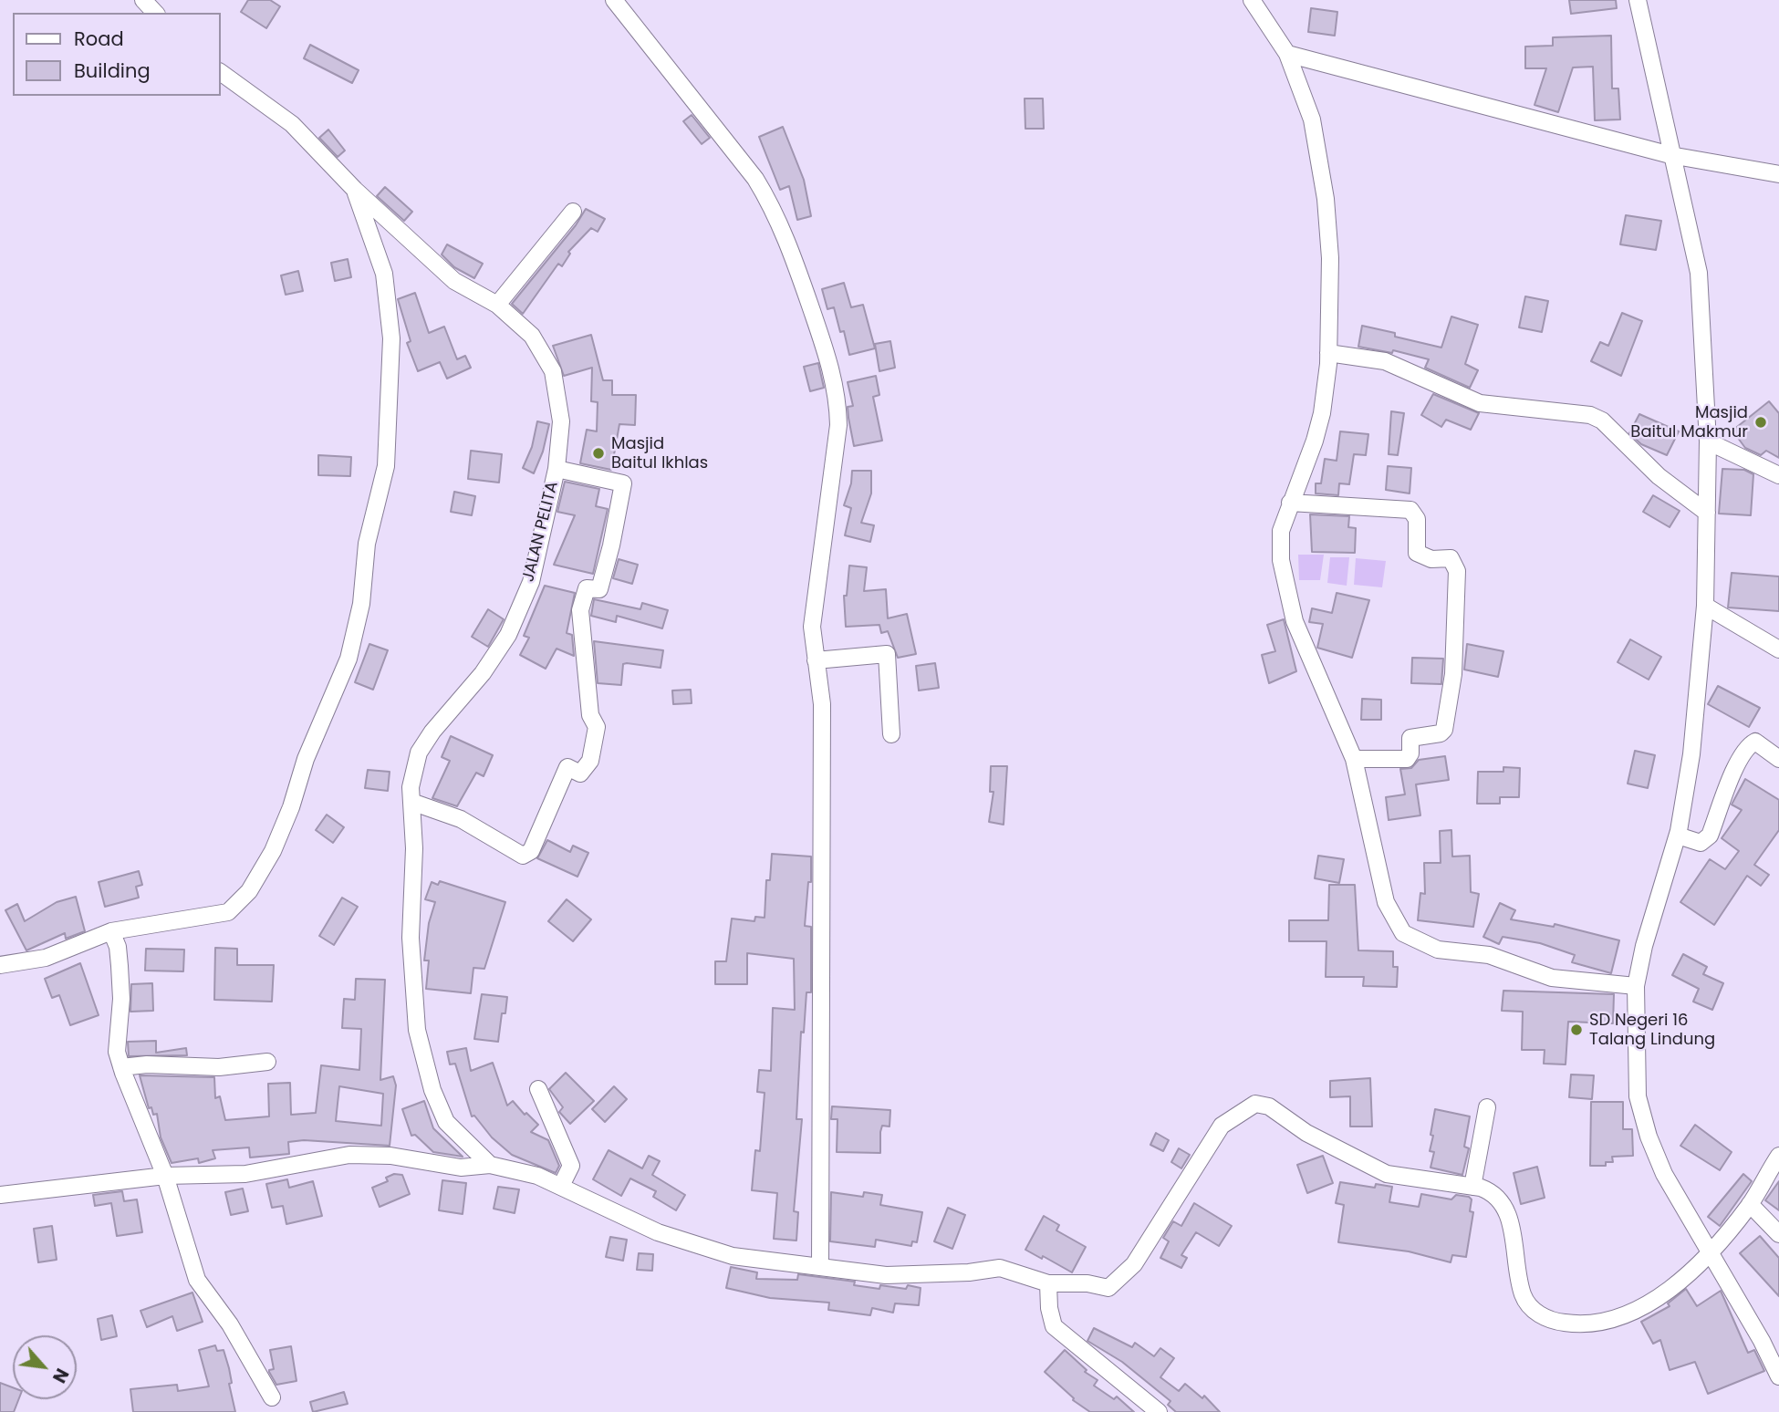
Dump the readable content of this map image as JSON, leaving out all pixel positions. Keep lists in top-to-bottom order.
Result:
{
  "streets": {
    "street": ["JALAN PELITA"]
  },
  "places": ["Masjid Baitul Makmur", "Masjid Baitul Ikhlas", "SD Negeri 16 Talang Lindung"],
  "legend": ["Road", "Building"],
  "north": "bottom right"
}
